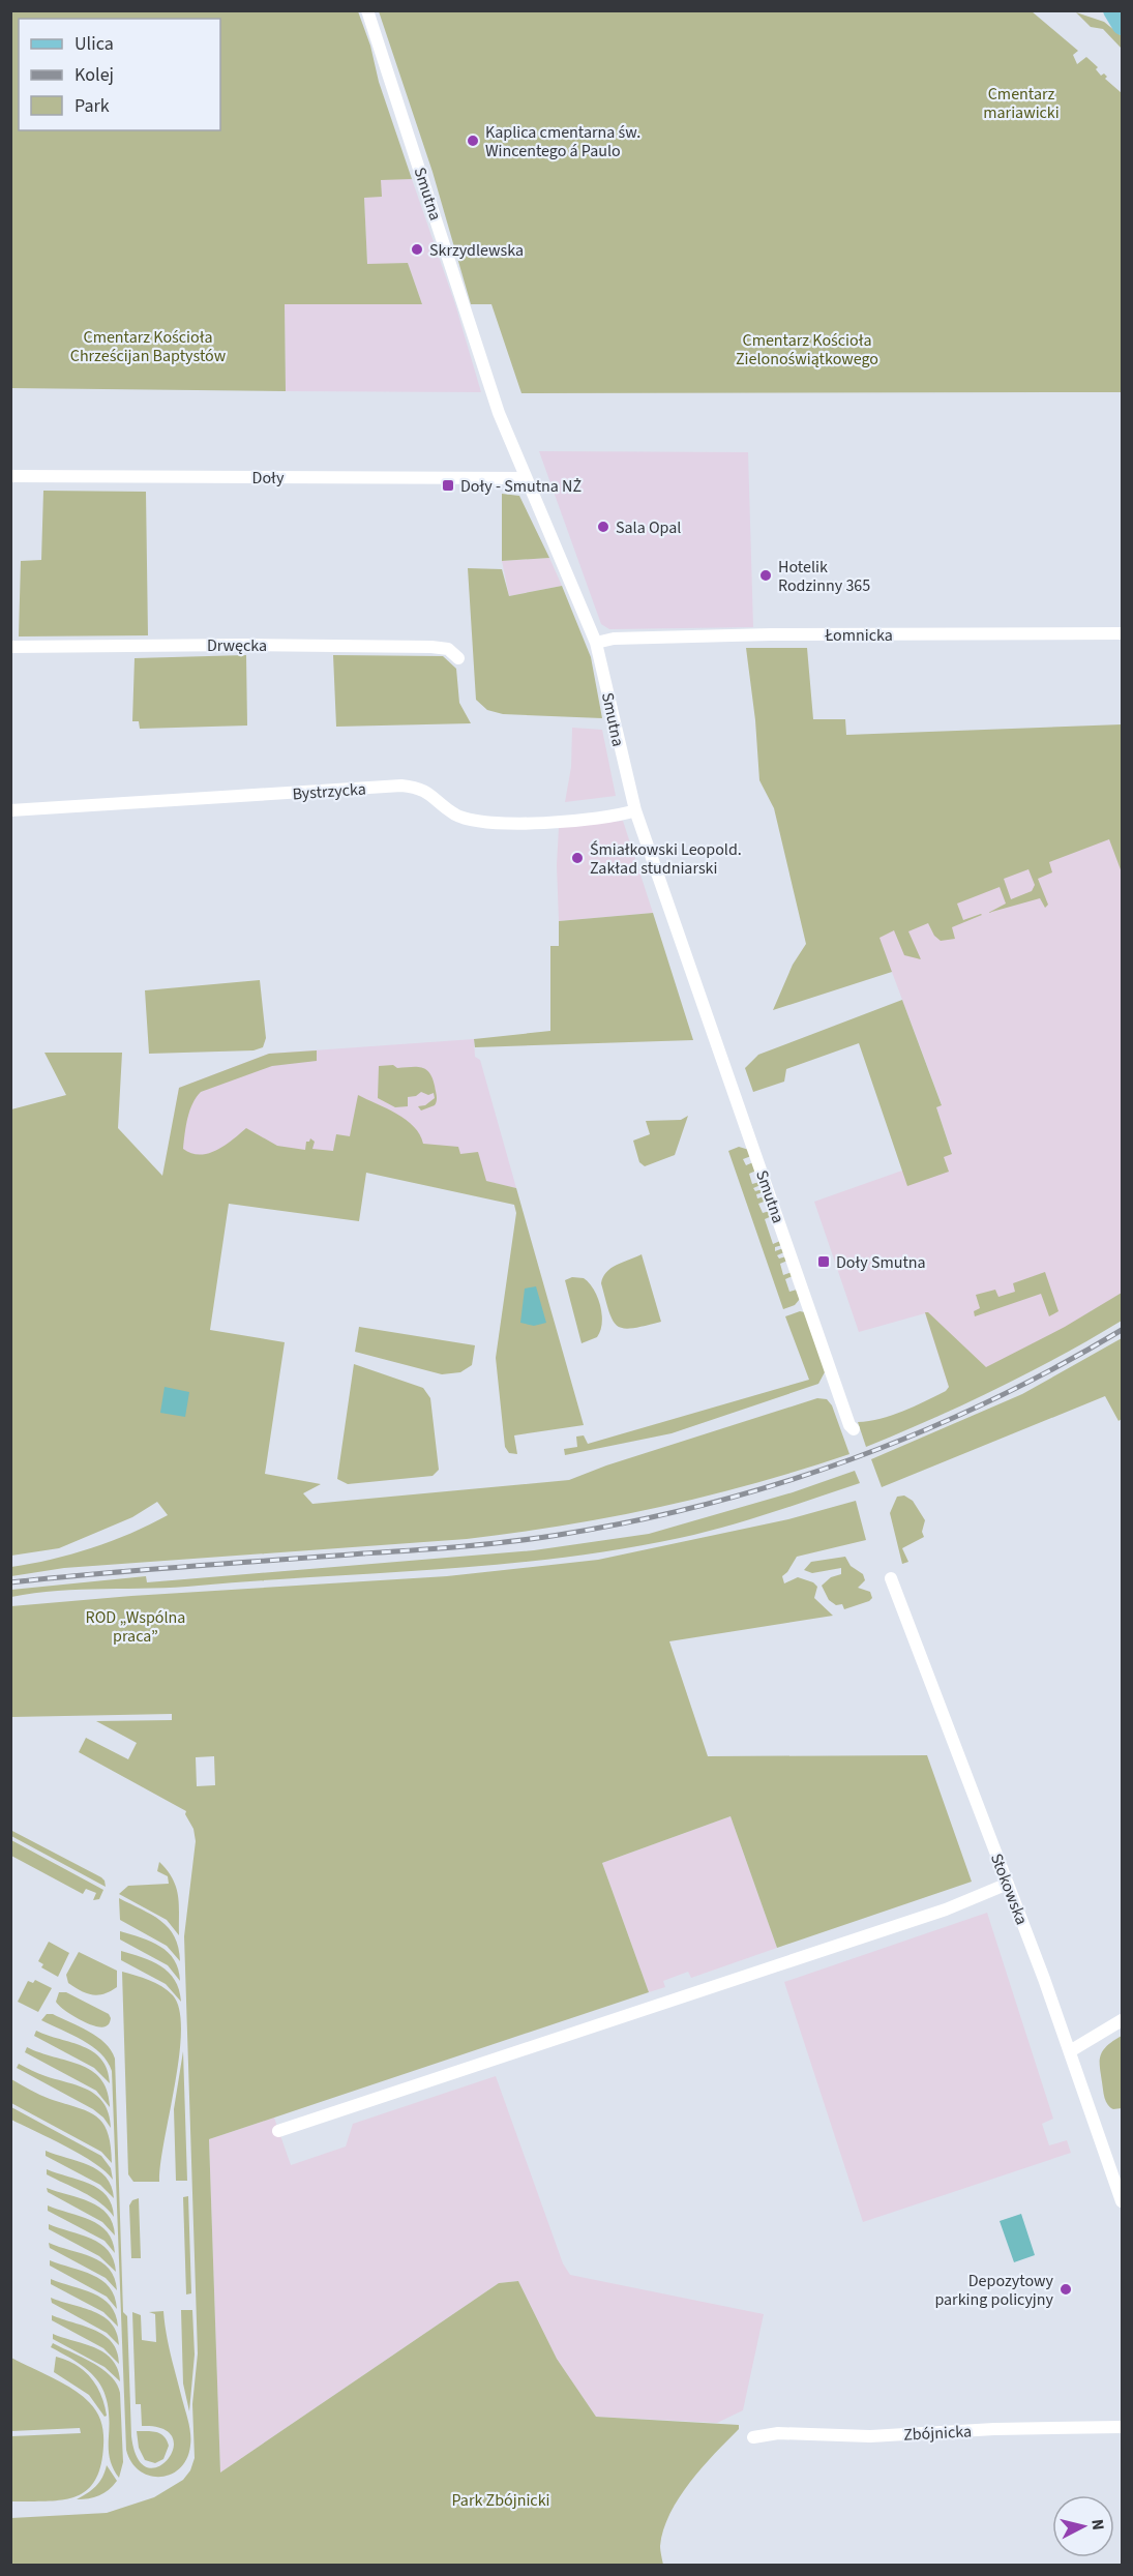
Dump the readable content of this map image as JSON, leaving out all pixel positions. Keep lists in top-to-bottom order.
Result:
{
  "streets": {
    "street": [
      "Smutna",
      "Doły",
      "Łomnicka",
      "Drwęcka",
      "Bystrzycka",
      "Stokowska",
      "Zbójnicka"
    ]
  },
  "crossings": [
    ["Smutna", "Doły"],
    ["Smutna", "Łomnicka"],
    ["Smutna", "Bystrzycka"]
  ],
  "parks": [
    "Cmentarz mariawicki",
    "Cmentarz Kościoła Chrześcijan Baptystów",
    "Cmentarz Kościoła Zielonoświątkowego",
    "ROD „Wspólna praca”",
    "Park Zbójnicki"
  ],
  "places": {
    "other": [
      "Kaplica cmentarna św. Wincentego á Paulo",
      "Skrzydlewska",
      "Sala Opal",
      "Hotelik Rodzinny 365",
      "Śmiałkowski Leopold. Zakład studniarski",
      "Depozytowy parking policyjny"
    ],
    "transit": ["Doły - Smutna NŻ", "Doły Smutna"]
  },
  "legend": ["Ulica", "Kolej", "Park"],
  "north": "right"
}
